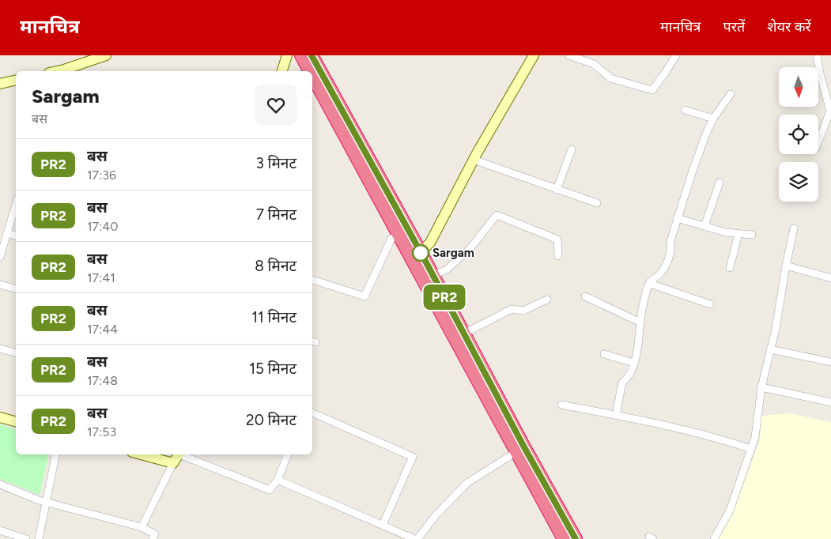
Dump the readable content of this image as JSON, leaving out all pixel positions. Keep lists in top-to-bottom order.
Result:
{
  "places": ["Sargam"],
  "lines": ["bus line PR2"],
  "north": "bottom",
  "page": {
    "header": "मानचित्र",
    "nav": ["मानचित्र", "परतें", "शेयर करें"],
    "on_map": "PR2",
    "heading": ["Sargam", "बस"],
    "list": [
      {
        "mark": "PR2",
        "name": "बस",
        "note": "17:36",
        "value": "3 मिनट"
      },
      {
        "mark": "PR2",
        "name": "बस",
        "note": "17:40",
        "value": "7 मिनट"
      },
      {
        "mark": "PR2",
        "name": "बस",
        "note": "17:41",
        "value": "8 मिनट"
      },
      {
        "mark": "PR2",
        "name": "बस",
        "note": "17:44",
        "value": "11 मिनट"
      },
      {
        "mark": "PR2",
        "name": "बस",
        "note": "17:48",
        "value": "15 मिनट"
      },
      {
        "mark": "PR2",
        "name": "बस",
        "note": "17:53",
        "value": "20 मिनट"
      }
    ]
  }
}
